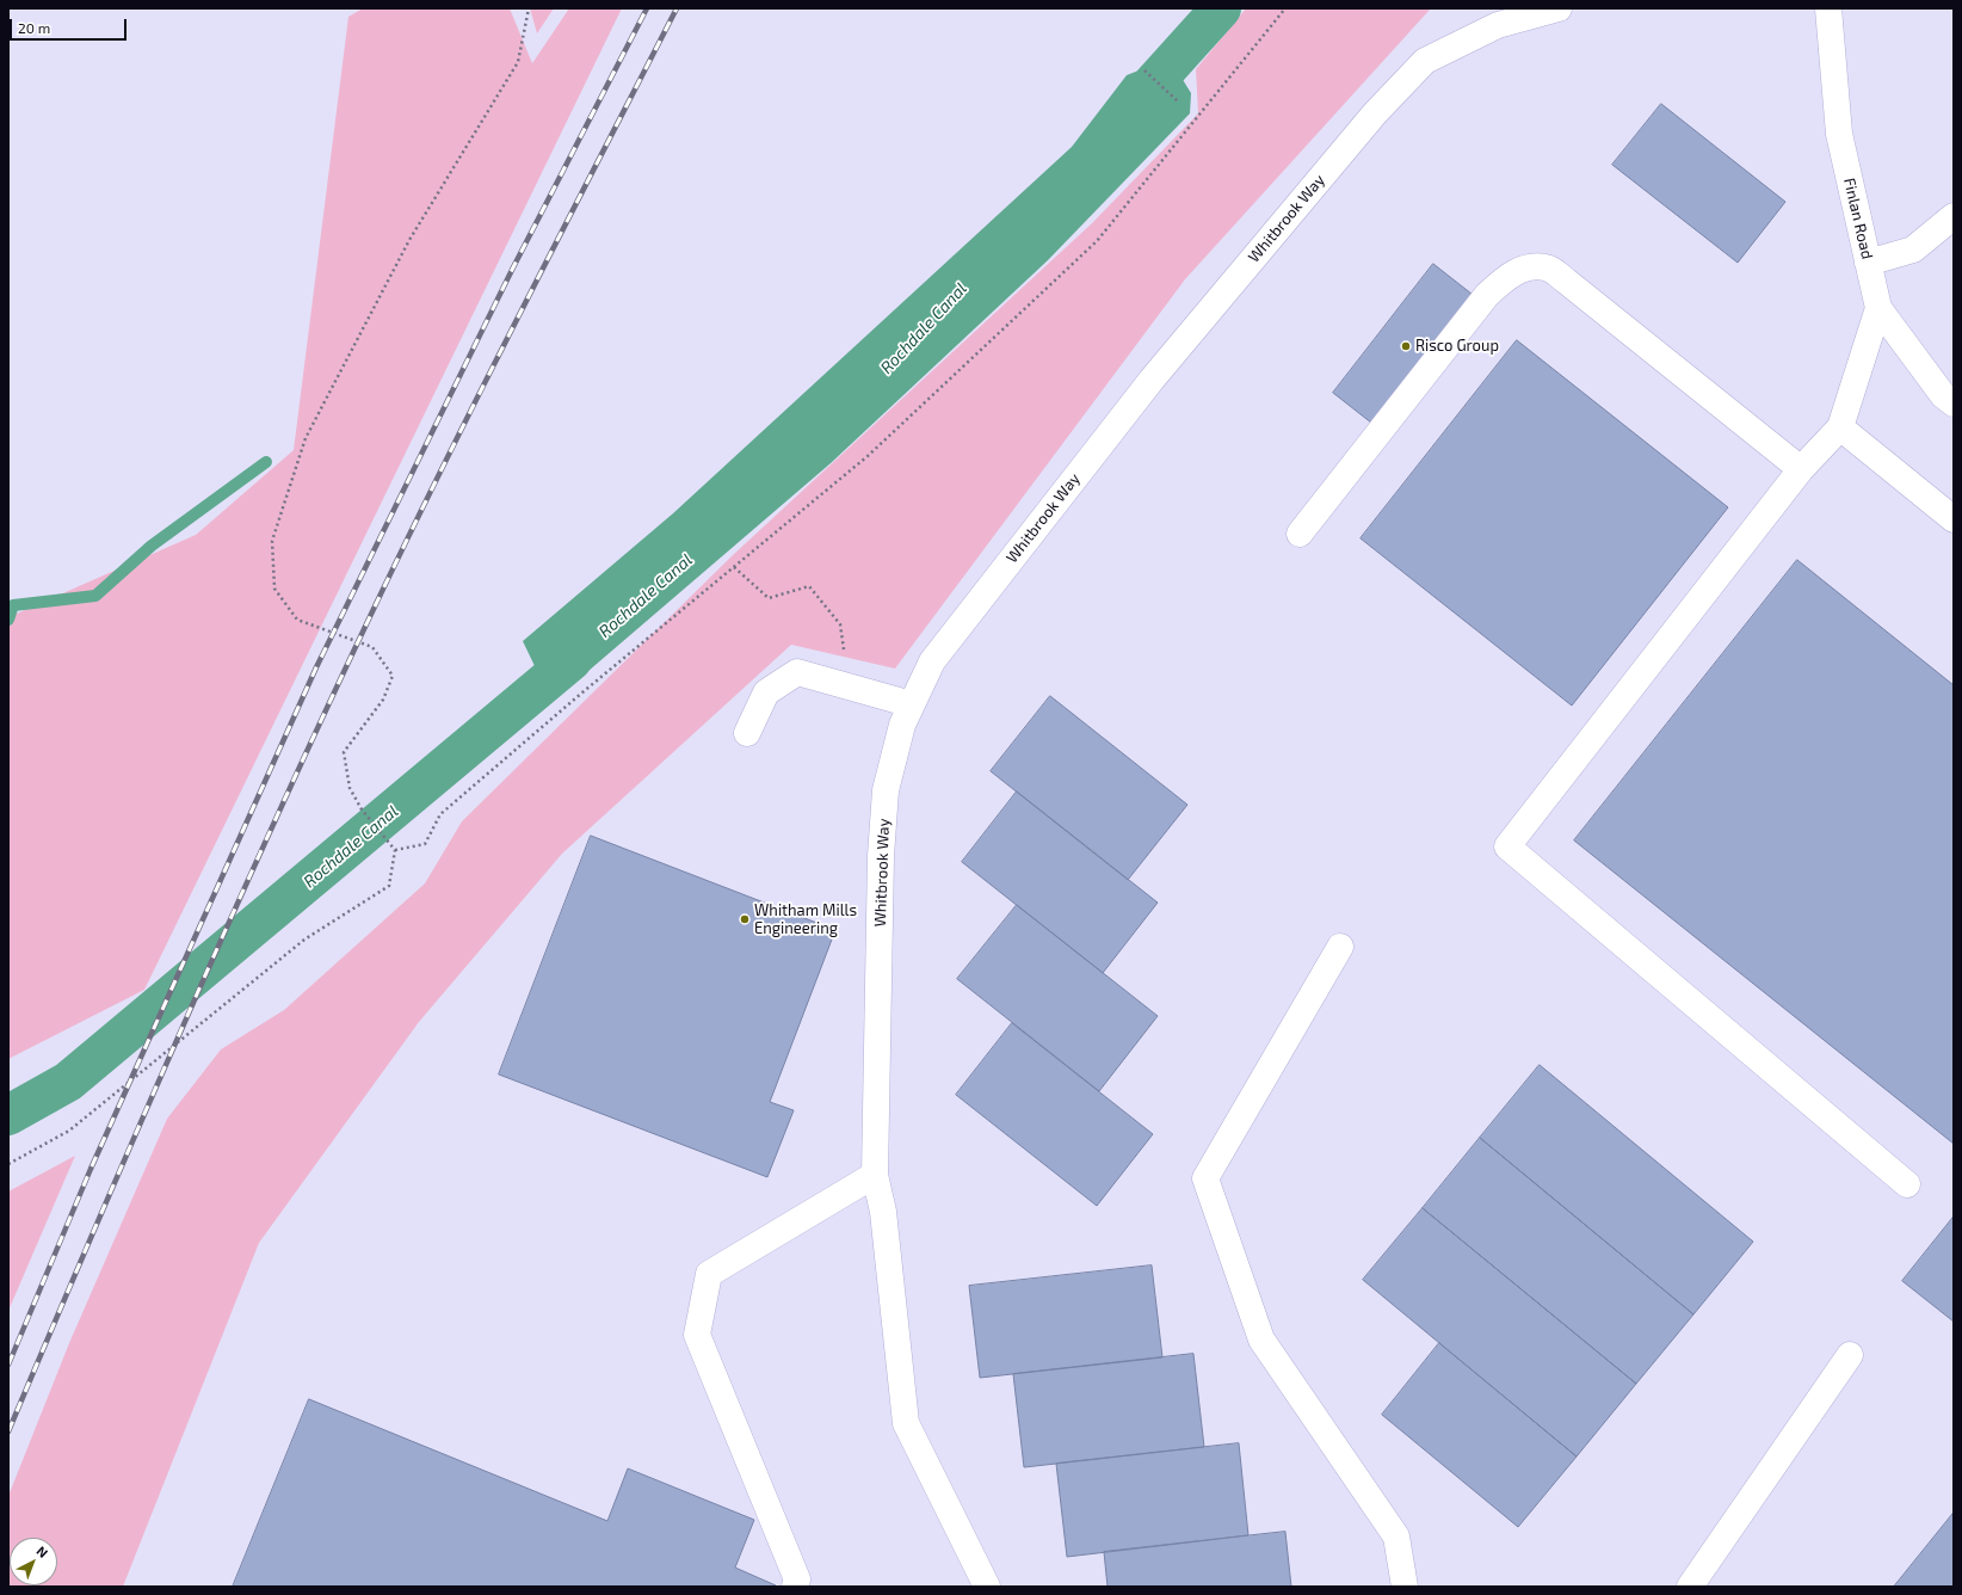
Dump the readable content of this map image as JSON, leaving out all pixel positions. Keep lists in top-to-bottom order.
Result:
{
  "streets": {
    "street": ["Whitbrook Way", "Finlan Road"]
  },
  "water": ["Rochdale Canal"],
  "places": ["Risco Group", "Whitham Mills Engineering"],
  "scale_bar": "20 m",
  "north": "top right"
}
